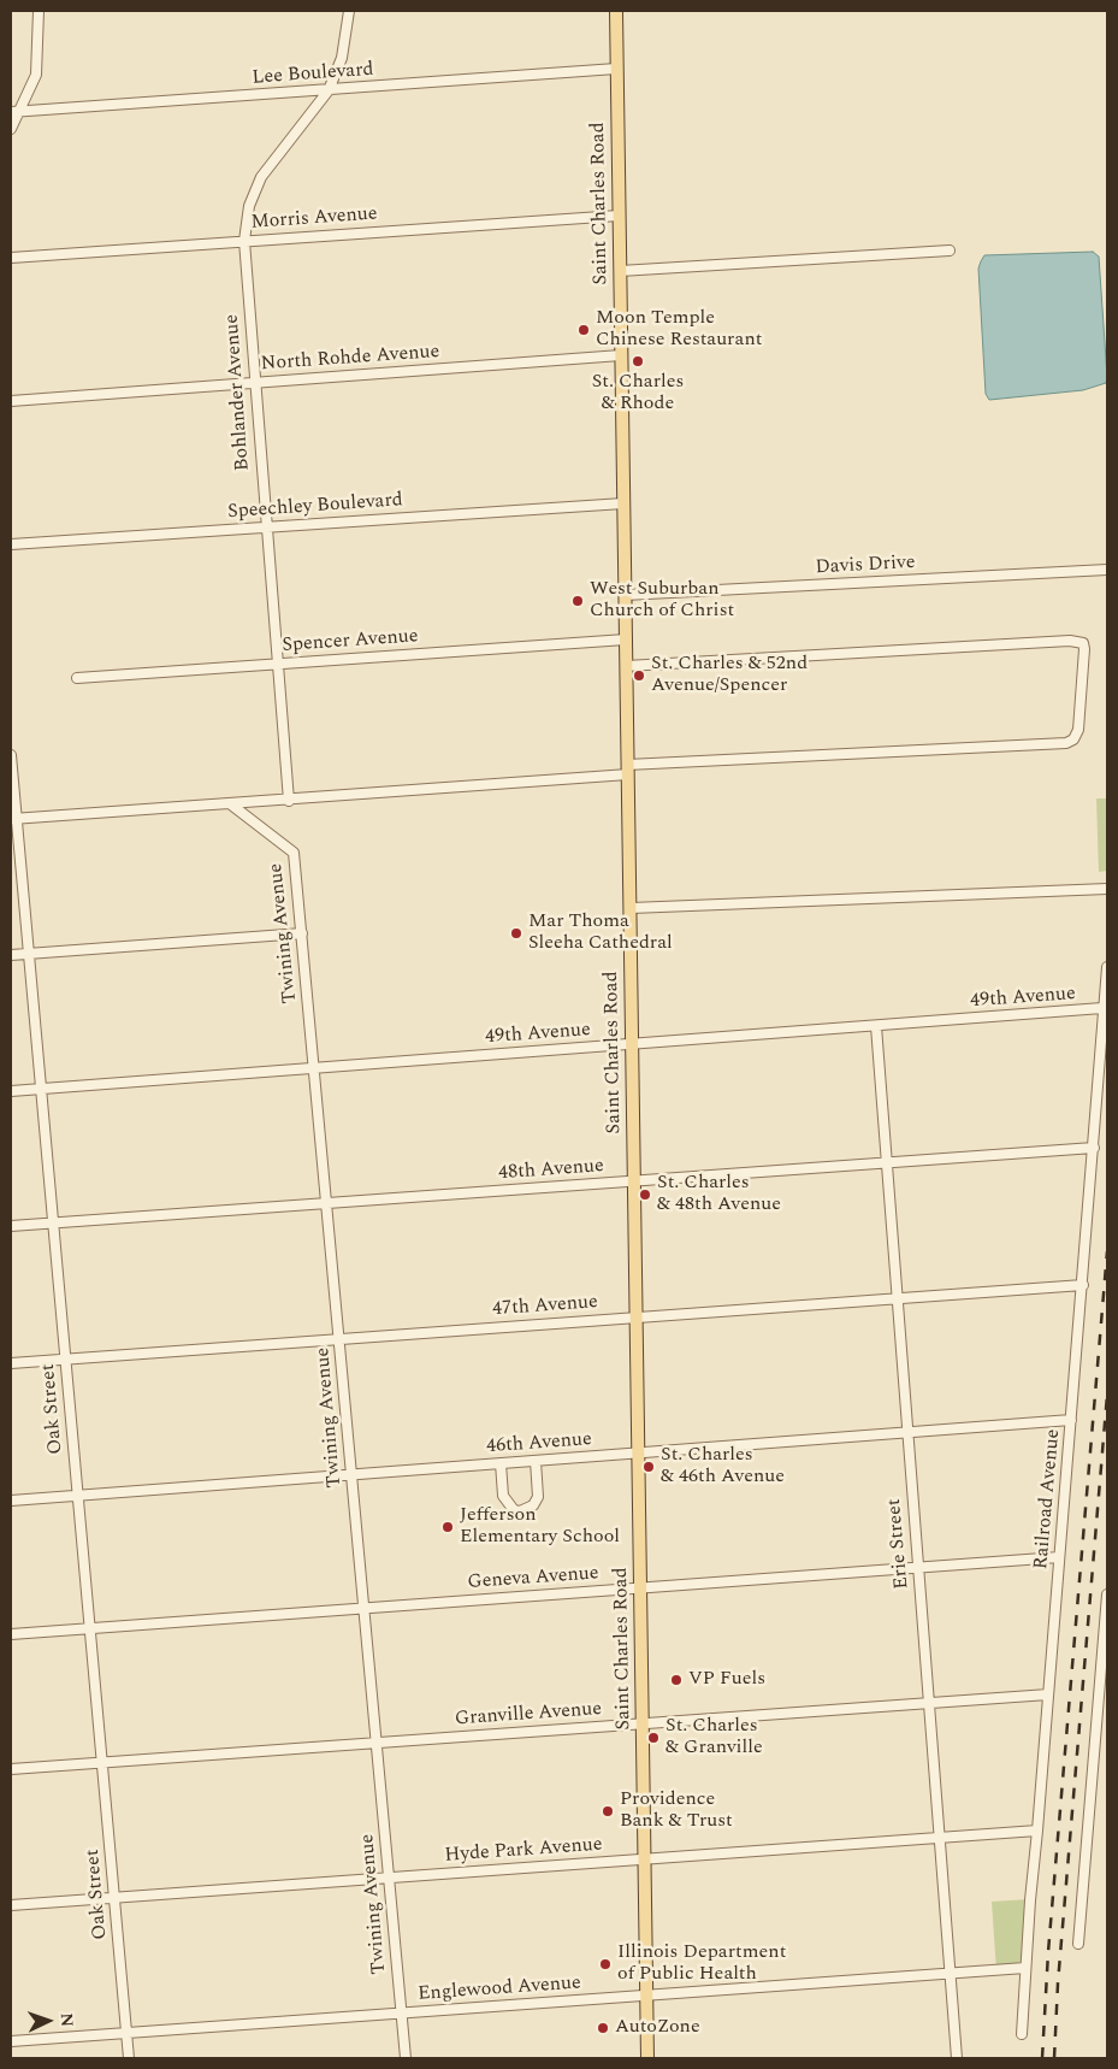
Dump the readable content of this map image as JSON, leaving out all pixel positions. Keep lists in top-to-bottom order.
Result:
{
  "streets": {
    "main road": ["Saint Charles Road"],
    "street": [
      "Lee Boulevard",
      "Morris Avenue",
      "North Rohde Avenue",
      "Bohlander Avenue",
      "Speechley Boulevard",
      "Davis Drive",
      "Spencer Avenue",
      "Twining Avenue",
      "49th Avenue",
      "48th Avenue",
      "47th Avenue",
      "Oak Street",
      "46th Avenue",
      "Railroad Avenue",
      "Erie Street",
      "Geneva Avenue",
      "Granville Avenue",
      "Hyde Park Avenue",
      "Englewood Avenue"
    ]
  },
  "crossings": [
    ["Lee Boulevard", "Saint Charles Road"],
    ["Lee Boulevard", "Bohlander Avenue"],
    ["Saint Charles Road", "Morris Avenue"],
    ["Saint Charles Road", "North Rohde Avenue"],
    ["Saint Charles Road", "Speechley Boulevard"],
    ["Saint Charles Road", "Davis Drive"],
    ["Saint Charles Road", "Spencer Avenue"],
    ["Saint Charles Road", "49th Avenue"],
    ["Saint Charles Road", "48th Avenue"],
    ["Saint Charles Road", "47th Avenue"],
    ["Saint Charles Road", "46th Avenue"],
    ["Saint Charles Road", "Geneva Avenue"],
    ["Saint Charles Road", "Granville Avenue"],
    ["Saint Charles Road", "Hyde Park Avenue"],
    ["Saint Charles Road", "Englewood Avenue"],
    ["Morris Avenue", "Bohlander Avenue"],
    ["North Rohde Avenue", "Bohlander Avenue"],
    ["Bohlander Avenue", "Speechley Boulevard"],
    ["Bohlander Avenue", "Spencer Avenue"],
    ["Twining Avenue", "49th Avenue"],
    ["Twining Avenue", "48th Avenue"],
    ["Twining Avenue", "47th Avenue"],
    ["Twining Avenue", "46th Avenue"],
    ["Twining Avenue", "Geneva Avenue"],
    ["Twining Avenue", "Granville Avenue"],
    ["Twining Avenue", "Hyde Park Avenue"],
    ["Twining Avenue", "Englewood Avenue"],
    ["49th Avenue", "Oak Street"],
    ["49th Avenue", "Railroad Avenue"],
    ["49th Avenue", "Erie Street"],
    ["48th Avenue", "Oak Street"],
    ["48th Avenue", "Railroad Avenue"],
    ["48th Avenue", "Erie Street"],
    ["47th Avenue", "Oak Street"],
    ["47th Avenue", "Railroad Avenue"],
    ["47th Avenue", "Erie Street"],
    ["Oak Street", "46th Avenue"],
    ["Oak Street", "Geneva Avenue"],
    ["Oak Street", "Granville Avenue"],
    ["Oak Street", "Hyde Park Avenue"],
    ["Oak Street", "Englewood Avenue"],
    ["46th Avenue", "Railroad Avenue"],
    ["46th Avenue", "Erie Street"],
    ["Railroad Avenue", "Geneva Avenue"],
    ["Railroad Avenue", "Granville Avenue"],
    ["Railroad Avenue", "Hyde Park Avenue"],
    ["Railroad Avenue", "Englewood Avenue"],
    ["Erie Street", "Geneva Avenue"],
    ["Erie Street", "Granville Avenue"],
    ["Erie Street", "Hyde Park Avenue"],
    ["Erie Street", "Englewood Avenue"]
  ],
  "places": [
    "Moon Temple Chinese Restaurant",
    "St. Charles & Rhode",
    "West Suburban Church of Christ",
    "St. Charles & 52nd Avenue/Spencer",
    "Mar Thoma Sleeha Cathedral",
    "St. Charles & 48th Avenue",
    "St. Charles & 46th Avenue",
    "Jefferson Elementary School",
    "VP Fuels",
    "St. Charles & Granville",
    "Providence Bank & Trust",
    "Illinois Department of Public Health",
    "AutoZone"
  ],
  "north": "right"
}
